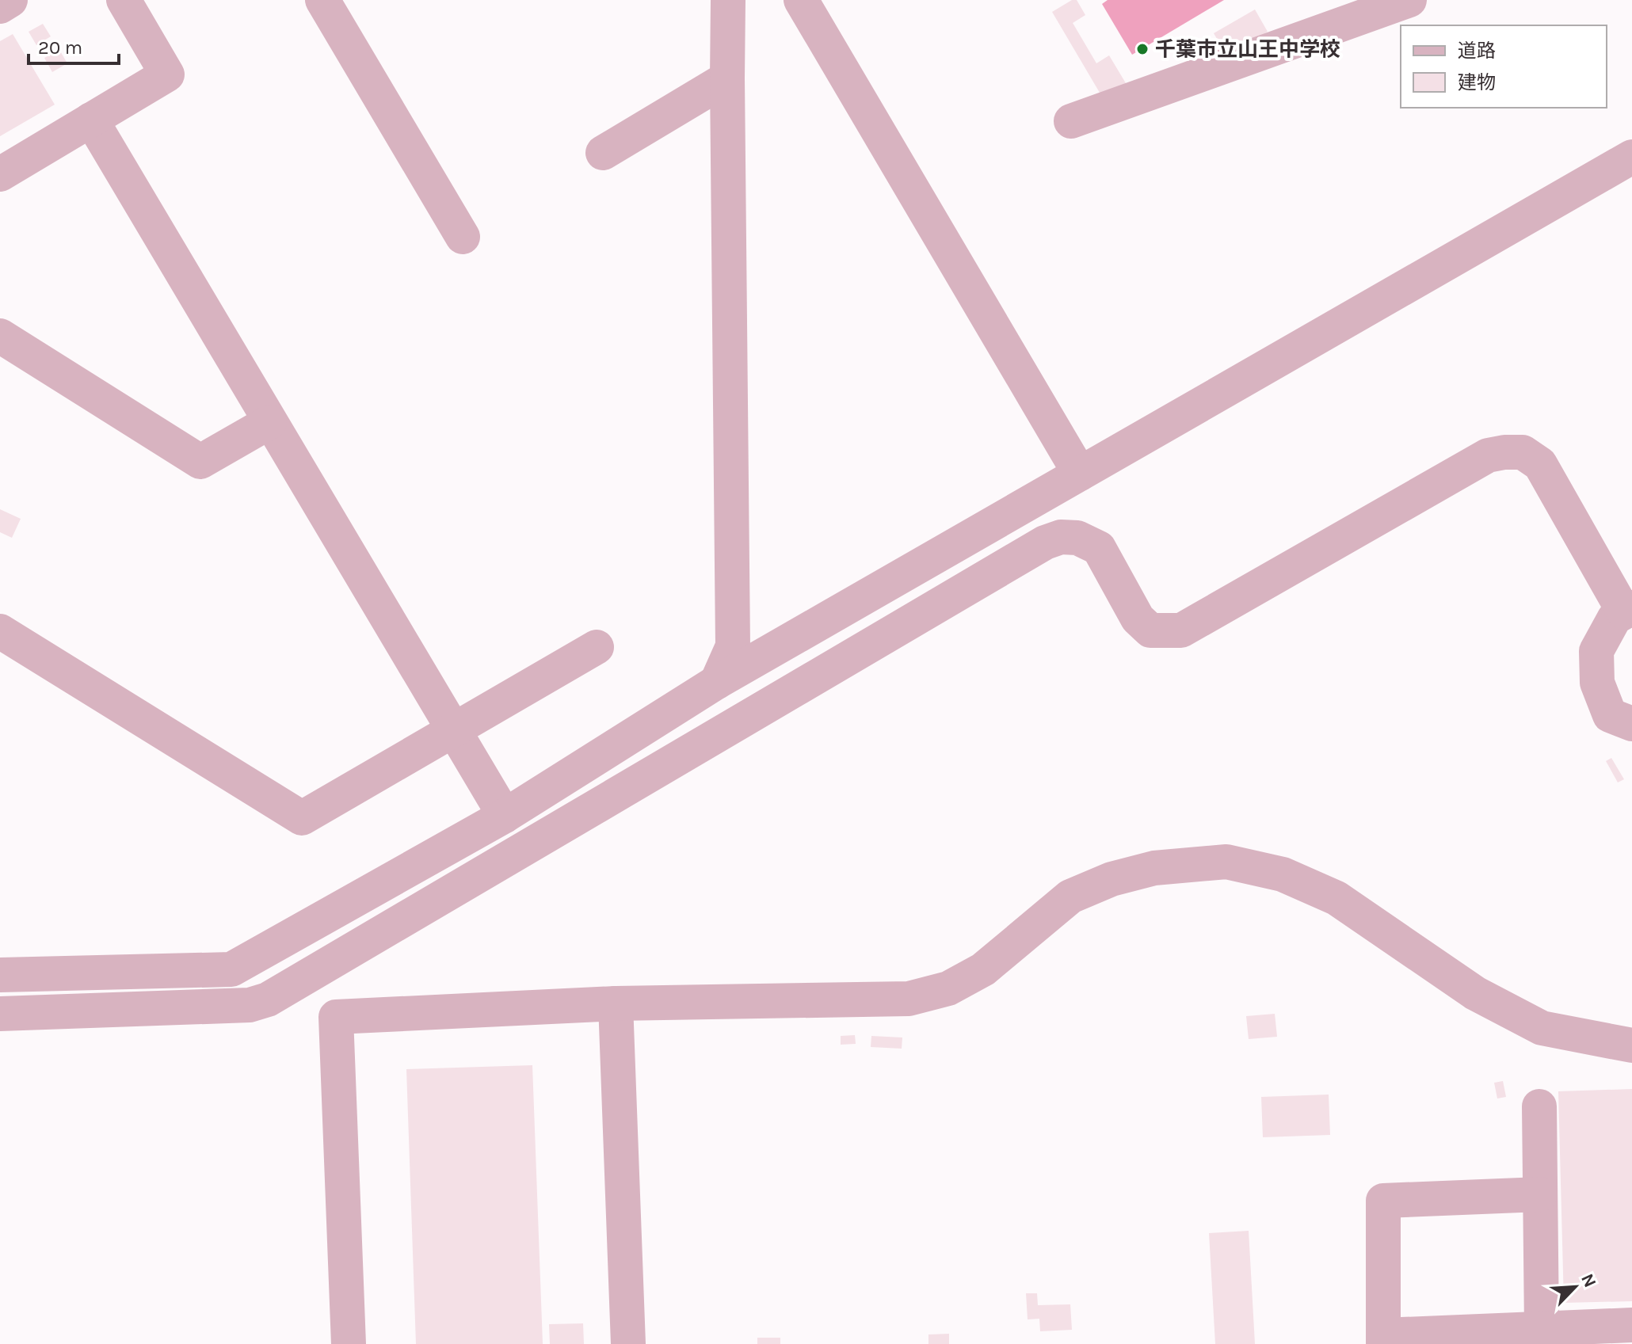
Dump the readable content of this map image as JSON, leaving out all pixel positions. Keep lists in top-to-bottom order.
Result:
{
  "places": ["千葉市立山王中学校"],
  "legend": ["道路", "建物"],
  "scale_bar": "20 m",
  "north": "top right"
}
